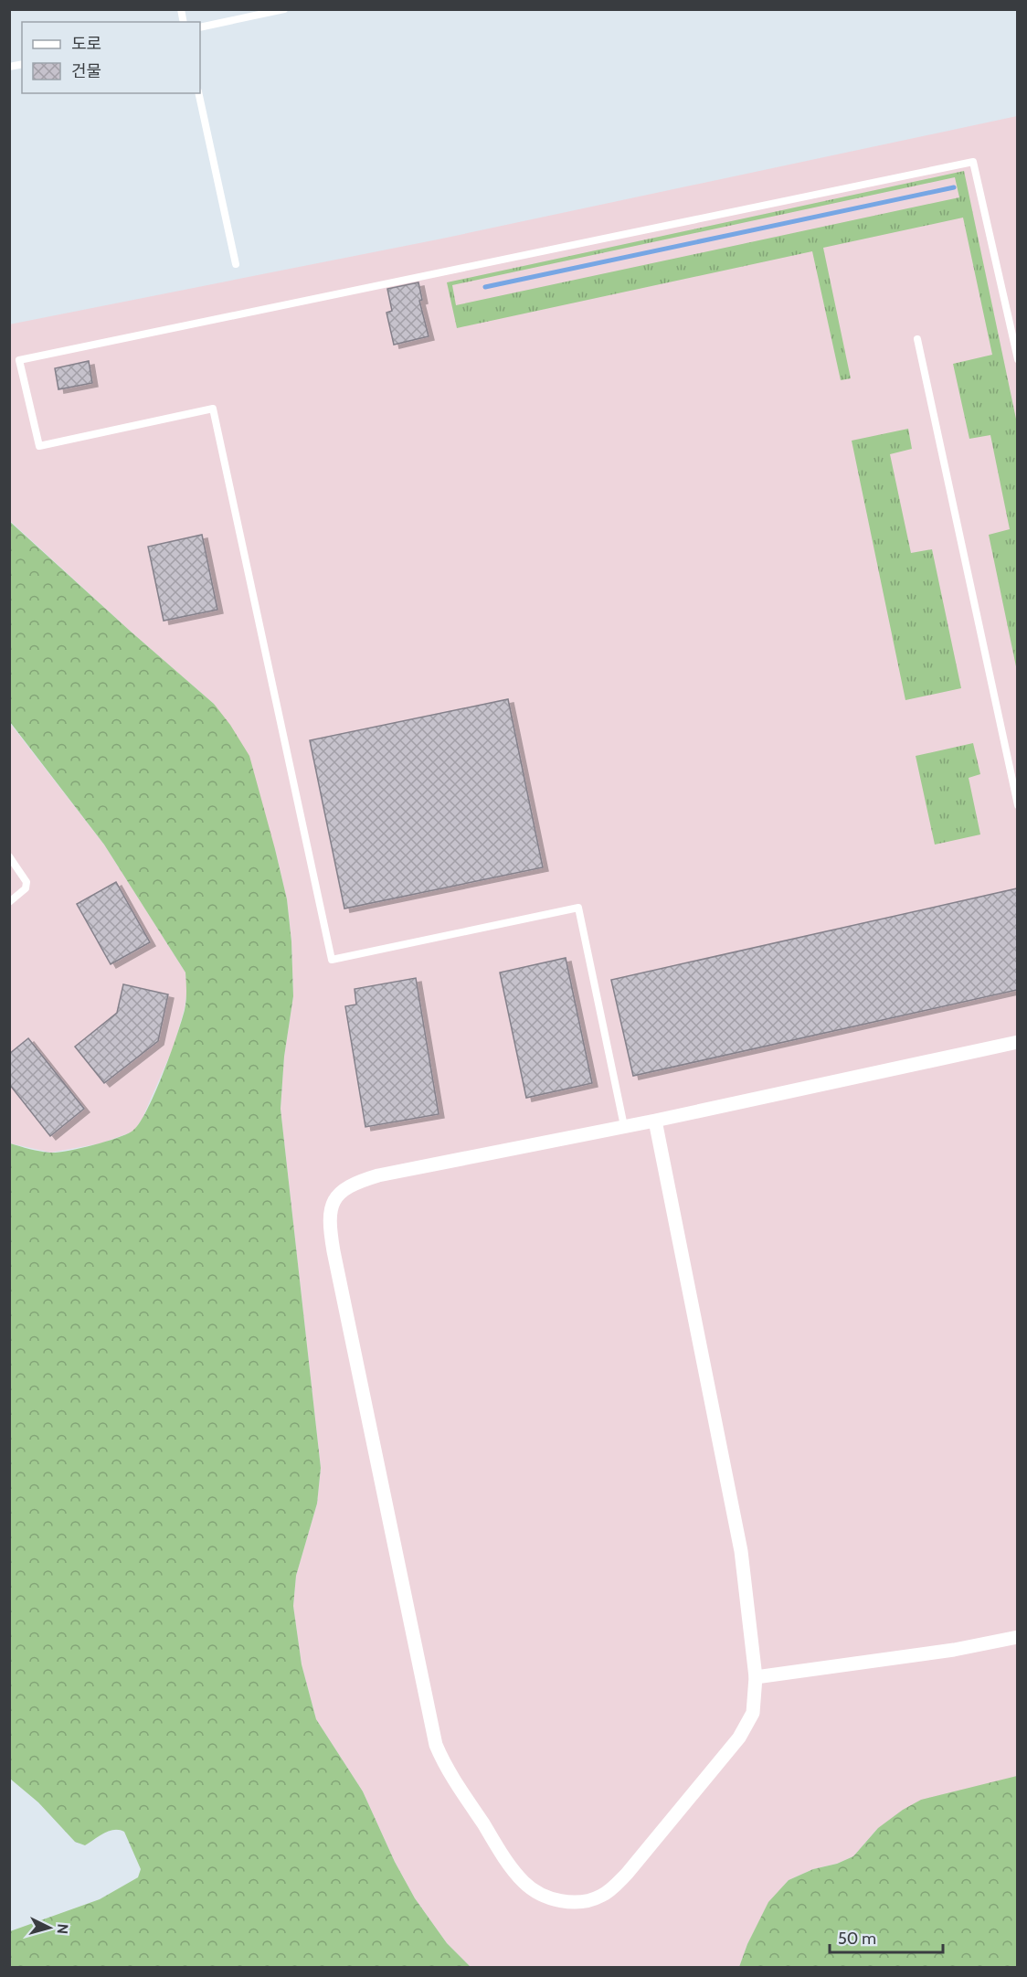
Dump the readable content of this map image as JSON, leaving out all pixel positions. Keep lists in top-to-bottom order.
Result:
{
  "legend": ["도로", "건물"],
  "scale_bar": "50 m",
  "north": "right"
}
